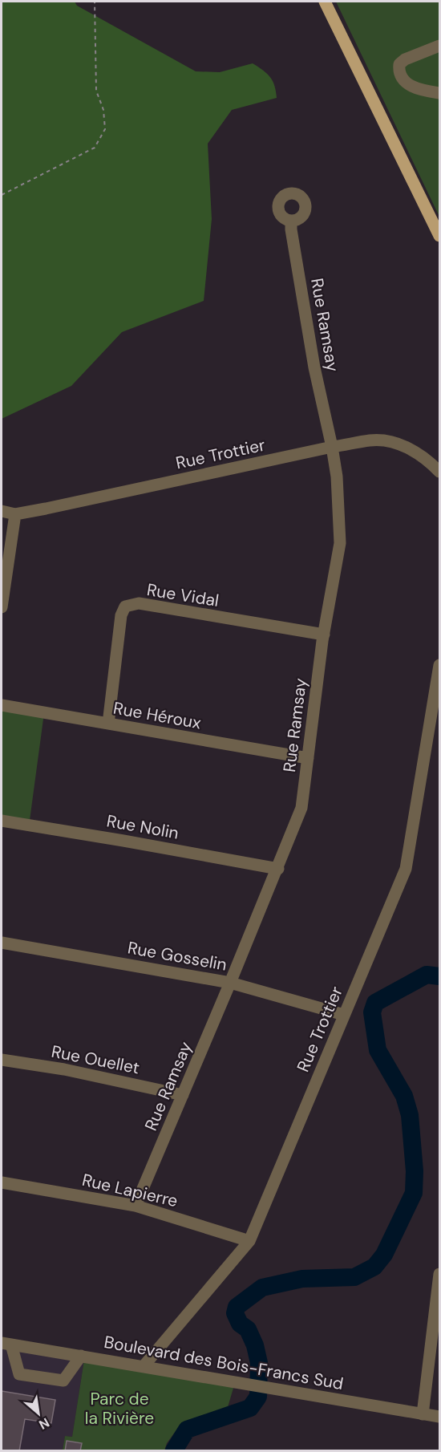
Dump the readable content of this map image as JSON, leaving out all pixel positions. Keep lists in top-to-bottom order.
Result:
{
  "streets": {
    "street": [
      "Rue Ramsay",
      "Rue Trottier",
      "Rue Vidal",
      "Rue Héroux",
      "Rue Nolin",
      "Rue Gosselin",
      "Rue Ouellet",
      "Rue Lapierre",
      "Boulevard des Bois-Francs Sud"
    ]
  },
  "crossings": [
    ["Rue Ramsay", "Rue Trottier"],
    ["Rue Ramsay", "Rue Vidal"],
    ["Rue Ramsay", "Rue Héroux"],
    ["Rue Ramsay", "Rue Nolin"],
    ["Rue Ramsay", "Rue Gosselin"],
    ["Rue Ramsay", "Rue Ouellet"],
    ["Rue Ramsay", "Rue Lapierre"],
    ["Rue Trottier", "Rue Gosselin"],
    ["Rue Trottier", "Rue Lapierre"],
    ["Rue Trottier", "Boulevard des Bois-Francs Sud"],
    ["Rue Vidal", "Rue Héroux"]
  ],
  "parks": ["Parc de la Rivière"],
  "north": "bottom right"
}
